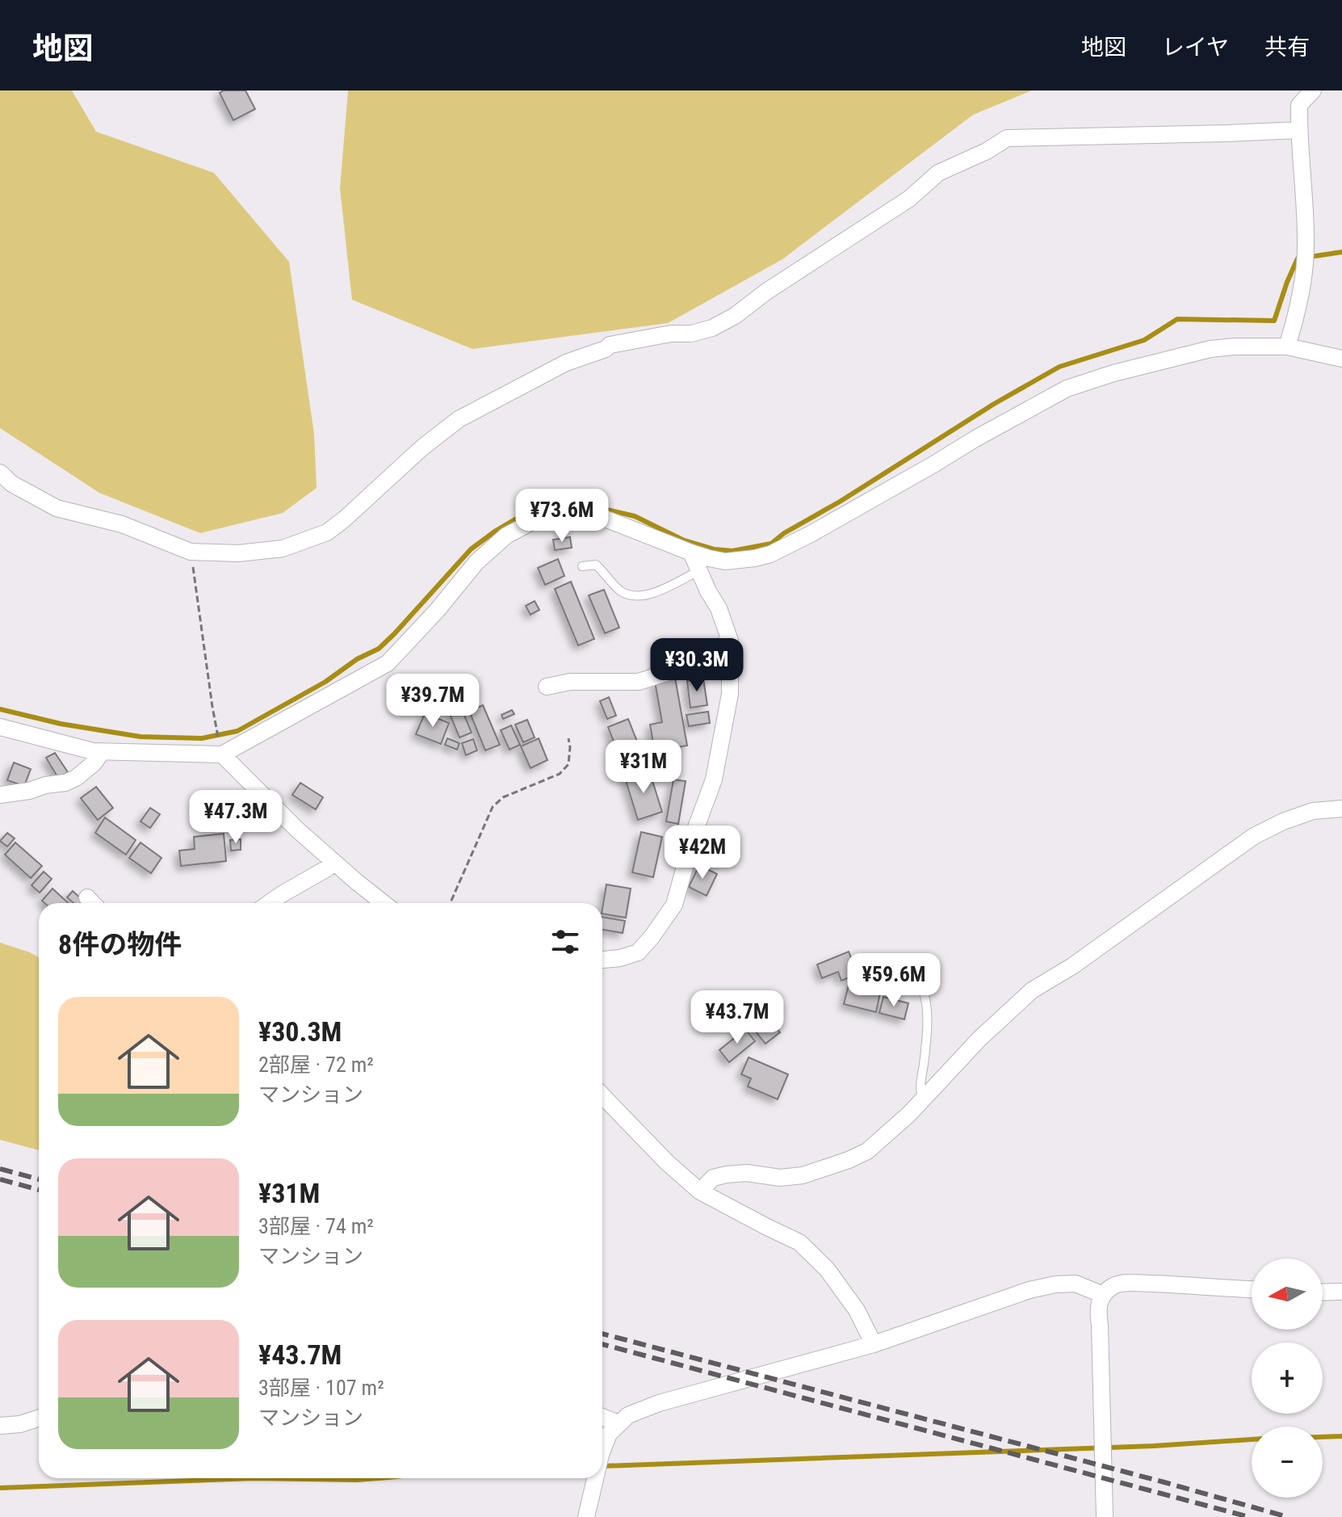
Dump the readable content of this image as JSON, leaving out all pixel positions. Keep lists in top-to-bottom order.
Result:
{
  "north": "left",
  "page": {
    "header": "地図",
    "nav": ["地図", "レイヤ", "共有"],
    "price": [
      "¥73.6M",
      "¥30.3M",
      "¥39.7M",
      "¥31M",
      "¥47.3M",
      "¥42M",
      "¥59.6M",
      "¥43.7M"
    ],
    "heading": "8件の物件",
    "list": [
      {
        "name": "¥30.3M",
        "note": "2部屋 · 72 m² · マンション"
      },
      {
        "name": "¥31M",
        "note": "3部屋 · 74 m² · マンション"
      },
      {
        "name": "¥43.7M",
        "note": "3部屋 · 107 m² · マンション"
      }
    ],
    "map_buttons": ["+", "−"]
  }
}
